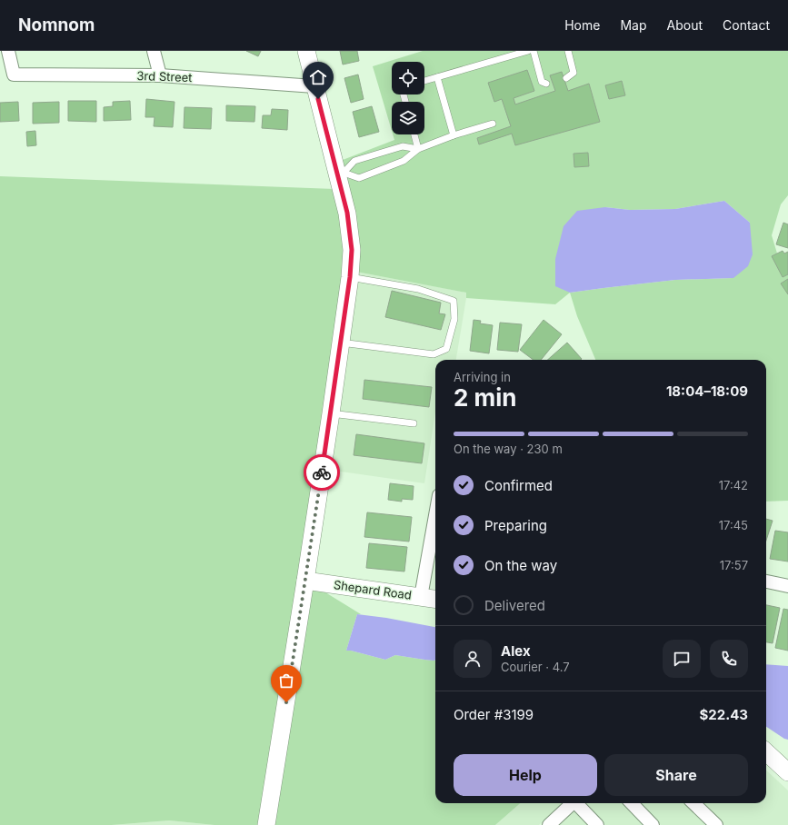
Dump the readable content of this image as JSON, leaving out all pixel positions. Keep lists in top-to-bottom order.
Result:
{
  "streets": {
    "street": ["3rd Street", "Shepard Road"]
  },
  "page": {
    "header": "Nomnom",
    "nav": [
      "Home",
      "Map",
      "About",
      "Contact"
    ],
    "heading": ["2 min", "Arriving in", "18:04–18:09"],
    "panel": [
      "Alex",
      "Courier · 4.7",
      "Order #3199",
      "$22.43"
    ],
    "bar": "On the way · 230 m",
    "list": [
      ["Confirmed", "17:42"],
      ["Preparing", "17:45"],
      ["On the way", "17:57"],
      "Delivered"
    ],
    "buttons": ["Help", "Share"]
  }
}
